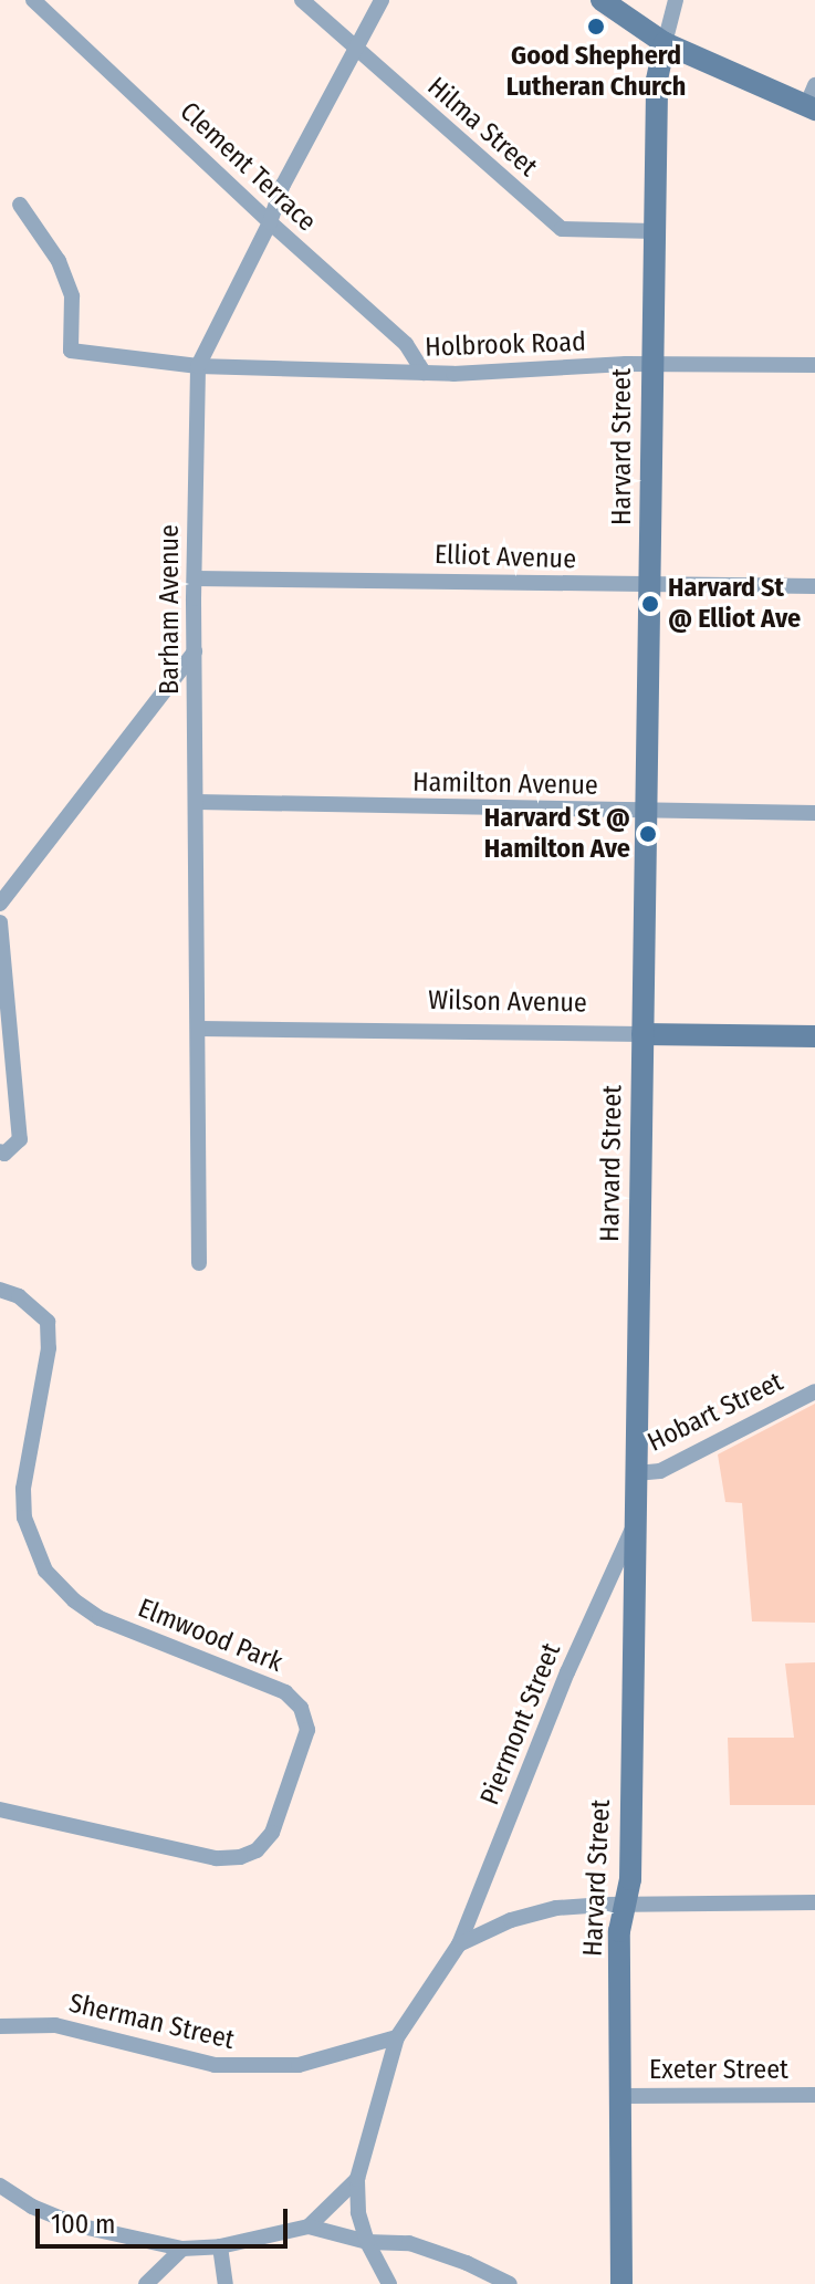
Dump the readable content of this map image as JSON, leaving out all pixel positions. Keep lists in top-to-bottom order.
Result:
{
  "streets": {
    "street": [
      "Hilma Street",
      "Clement Terrace",
      "Holbrook Road",
      "Harvard Street",
      "Elliot Avenue",
      "Barham Avenue",
      "Hamilton Avenue",
      "Wilson Avenue",
      "Hobart Street",
      "Elmwood Park",
      "Piermont Street",
      "Sherman Street",
      "Exeter Street"
    ]
  },
  "crossings": [
    ["Hilma Street", "Harvard Street"],
    ["Hilma Street", "Barham Avenue"],
    ["Clement Terrace", "Holbrook Road"],
    ["Clement Terrace", "Barham Avenue"],
    ["Holbrook Road", "Harvard Street"],
    ["Holbrook Road", "Barham Avenue"],
    ["Harvard Street", "Elliot Avenue"],
    ["Harvard Street", "Hamilton Avenue"],
    ["Harvard Street", "Wilson Avenue"],
    ["Harvard Street", "Hobart Street"],
    ["Harvard Street", "Piermont Street"],
    ["Harvard Street", "Exeter Street"],
    ["Elliot Avenue", "Barham Avenue"],
    ["Barham Avenue", "Hamilton Avenue"],
    ["Barham Avenue", "Wilson Avenue"]
  ],
  "places": ["Good Shepherd Lutheran Church", "Harvard St @ Elliot Ave", "Harvard St @ Hamilton Ave"],
  "scale_bar": "100 m"
}
